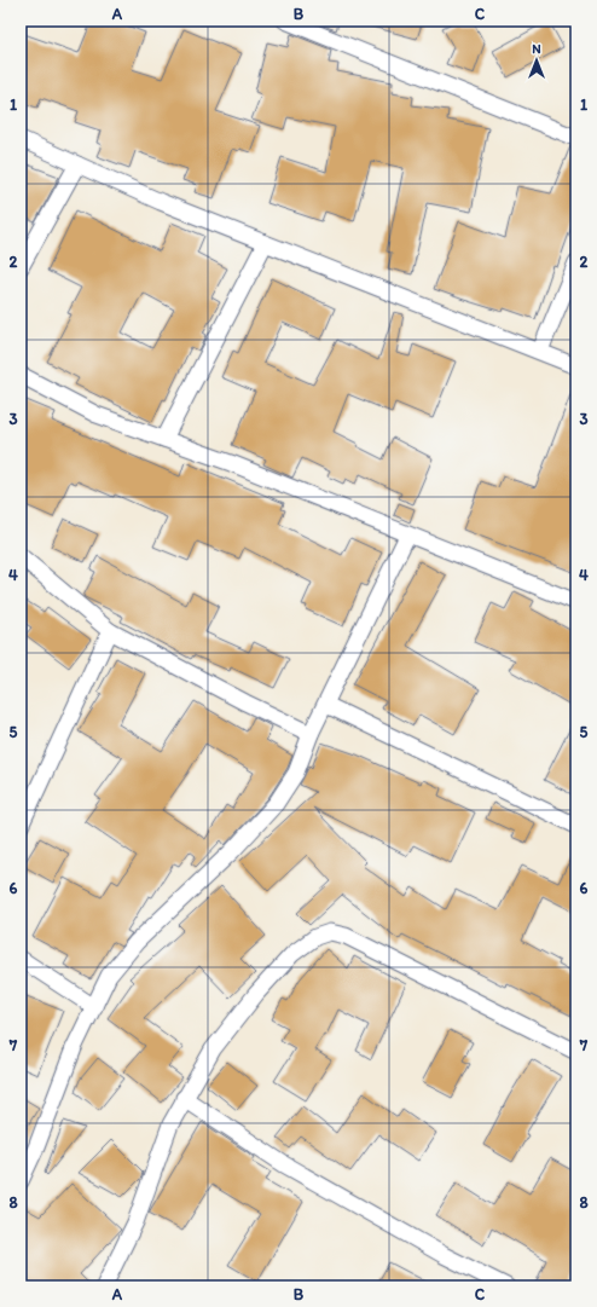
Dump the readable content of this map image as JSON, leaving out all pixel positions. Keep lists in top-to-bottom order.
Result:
{
  "north": "top",
  "grid": {
    "columns": ["A", "B", "C"],
    "rows": [
      "1",
      "2",
      "3",
      "4",
      "5",
      "6",
      "7",
      "8"
    ]
  }
}
